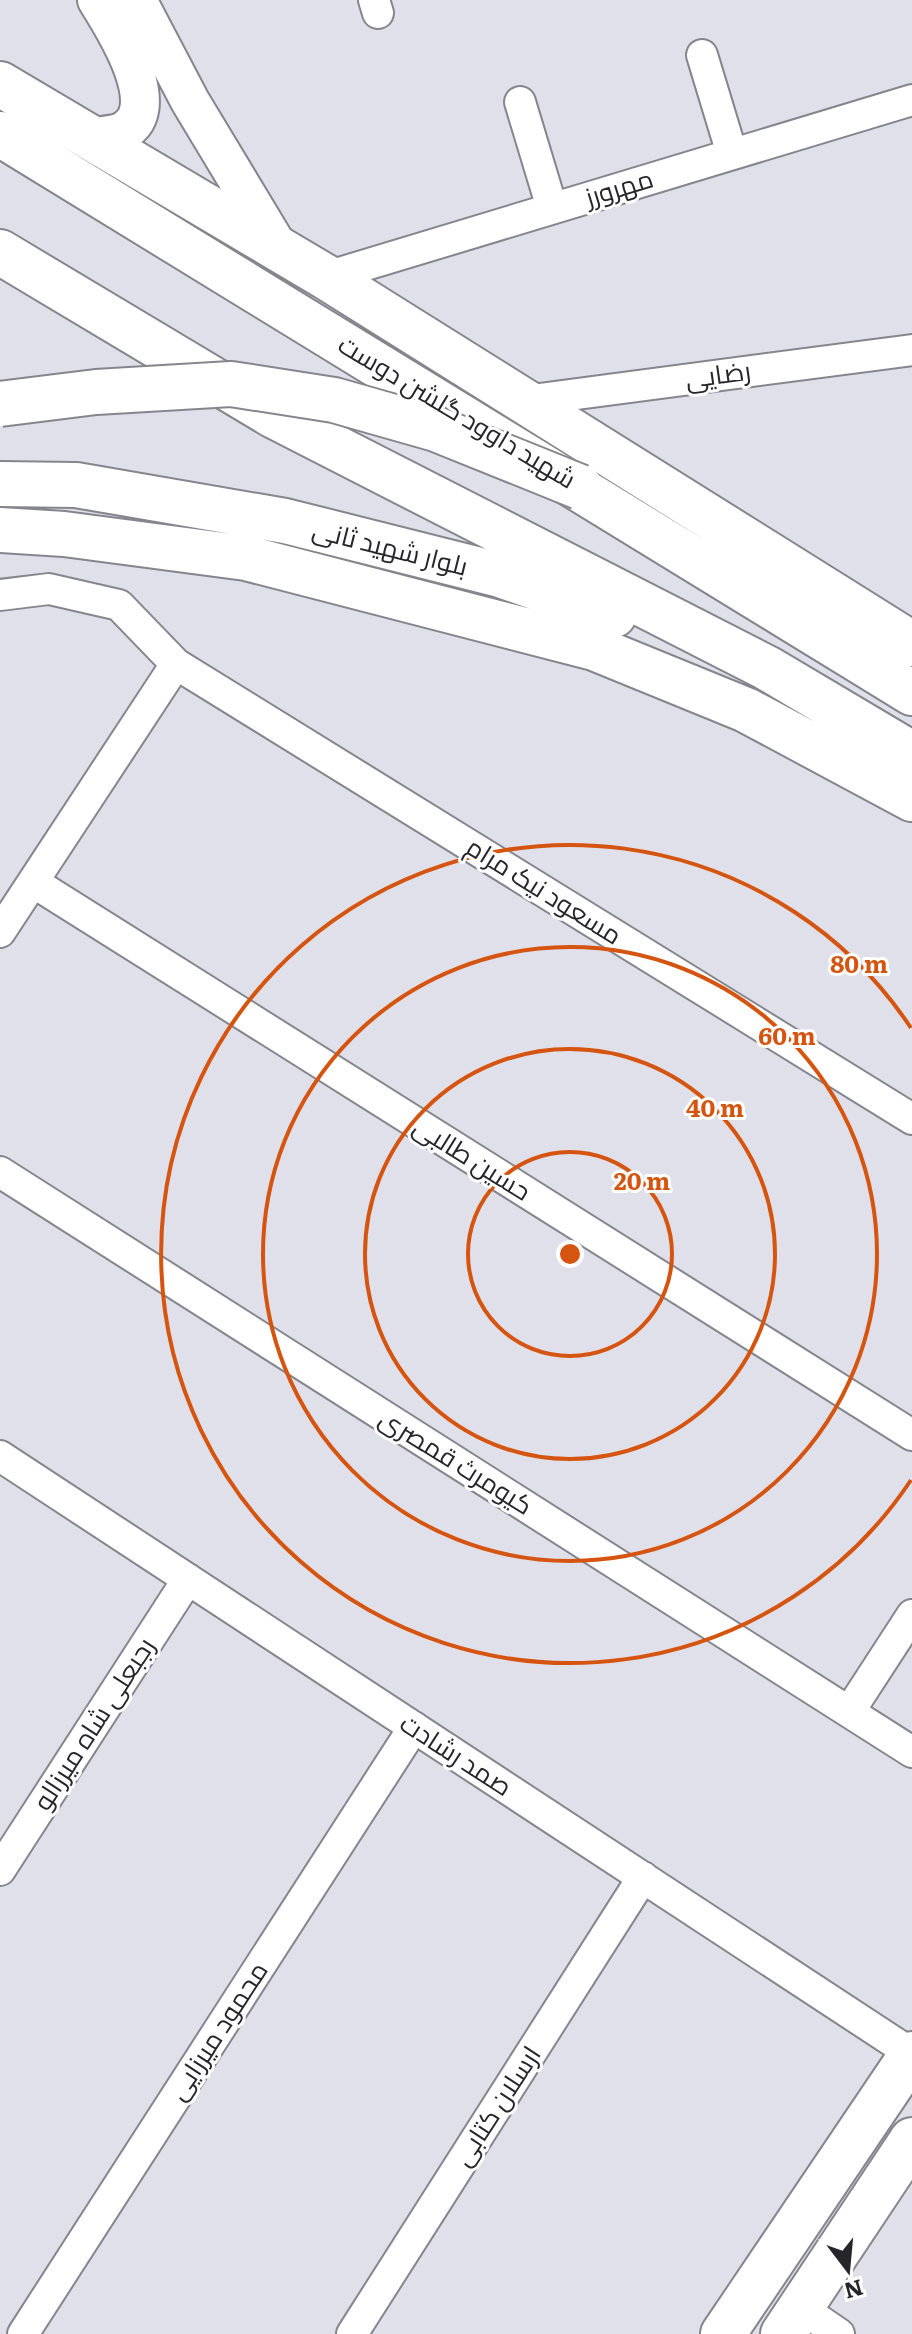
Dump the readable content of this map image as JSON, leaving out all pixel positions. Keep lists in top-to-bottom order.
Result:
{
  "streets": {
    "main road": ["شهید داوود گلشن دوست", "بلوار شهید ثانی"],
    "street": [
      "مهرورز",
      "رضایی",
      "مسعود نیک مرام",
      "حسین طالبی",
      "کیومرث قمصری",
      "رجبعلی شاه میرزالو",
      "صمد رشادت",
      "محمود میرزایی",
      "ارسلان کتابی"
    ]
  },
  "crossings": [
    ["رجبعلی شاه میرزالو", "صمد رشادت"],
    ["صمد رشادت", "محمود میرزایی"],
    ["صمد رشادت", "ارسلان کتابی"]
  ],
  "north": "bottom",
  "rings": [
    "80 m",
    "60 m",
    "40 m",
    "20 m"
  ]
}
